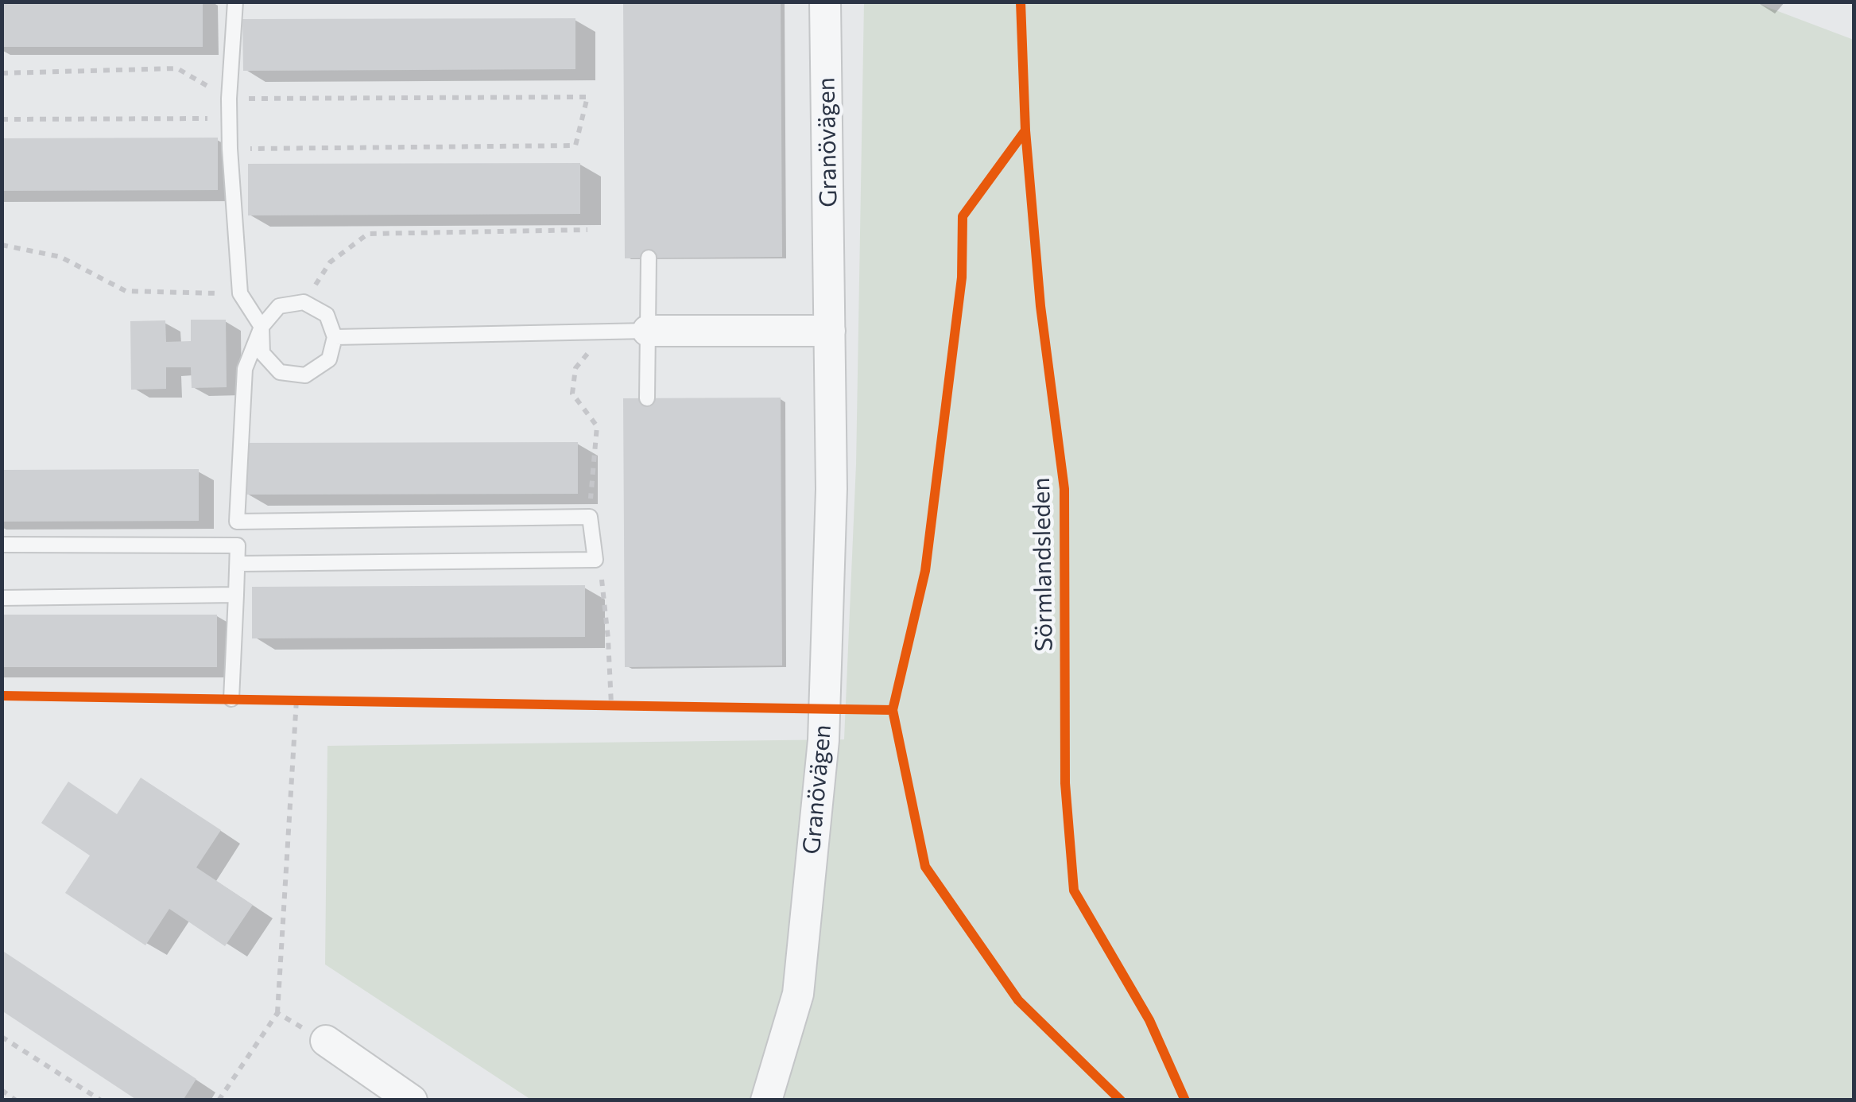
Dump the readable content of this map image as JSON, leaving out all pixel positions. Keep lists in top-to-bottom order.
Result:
{
  "streets": {
    "street": ["Granövägen"],
    "cycle path": ["Sörmlandsleden"]
  }
}
